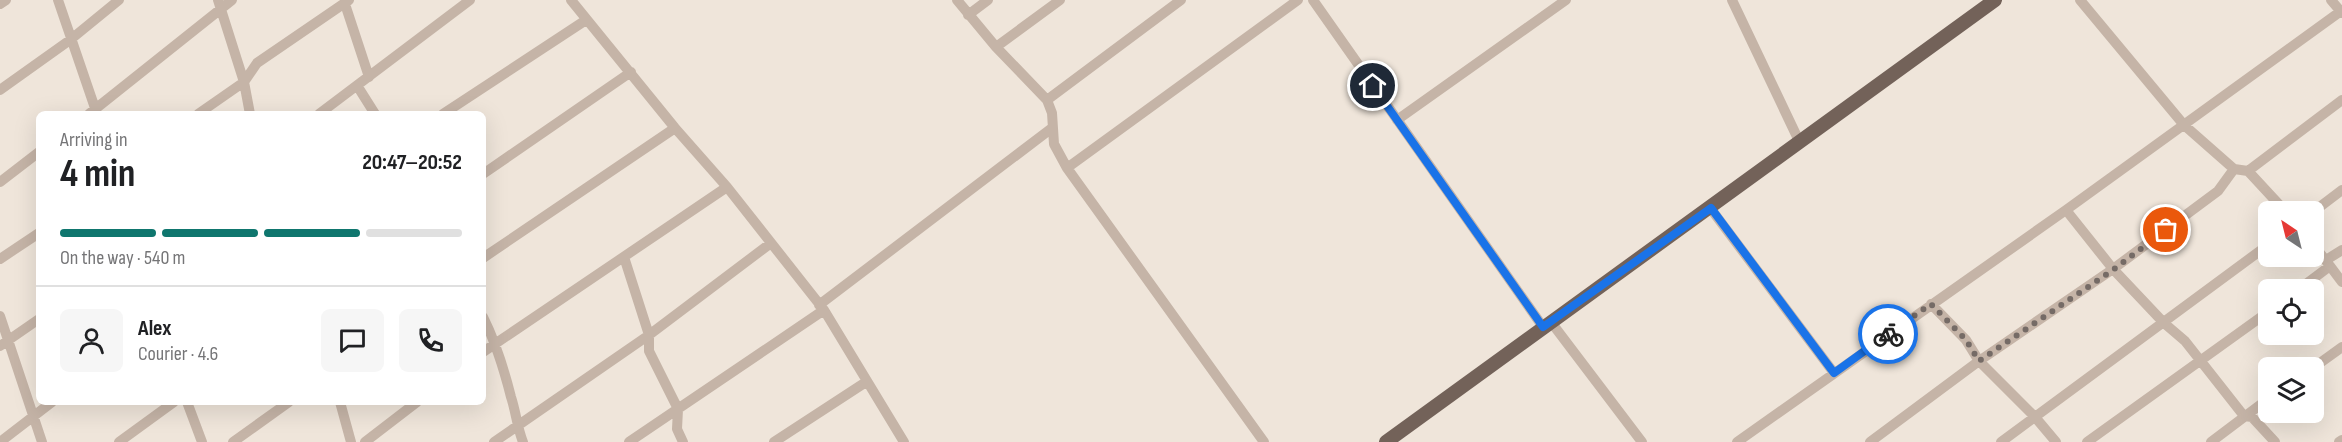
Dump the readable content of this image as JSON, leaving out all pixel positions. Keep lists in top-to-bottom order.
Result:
{
  "north": "top left",
  "page": {
    "heading": ["4 min", "Arriving in", "20:47–20:52"],
    "panel": ["Alex", "Courier · 4.6"],
    "bar": "On the way · 540 m"
  }
}
